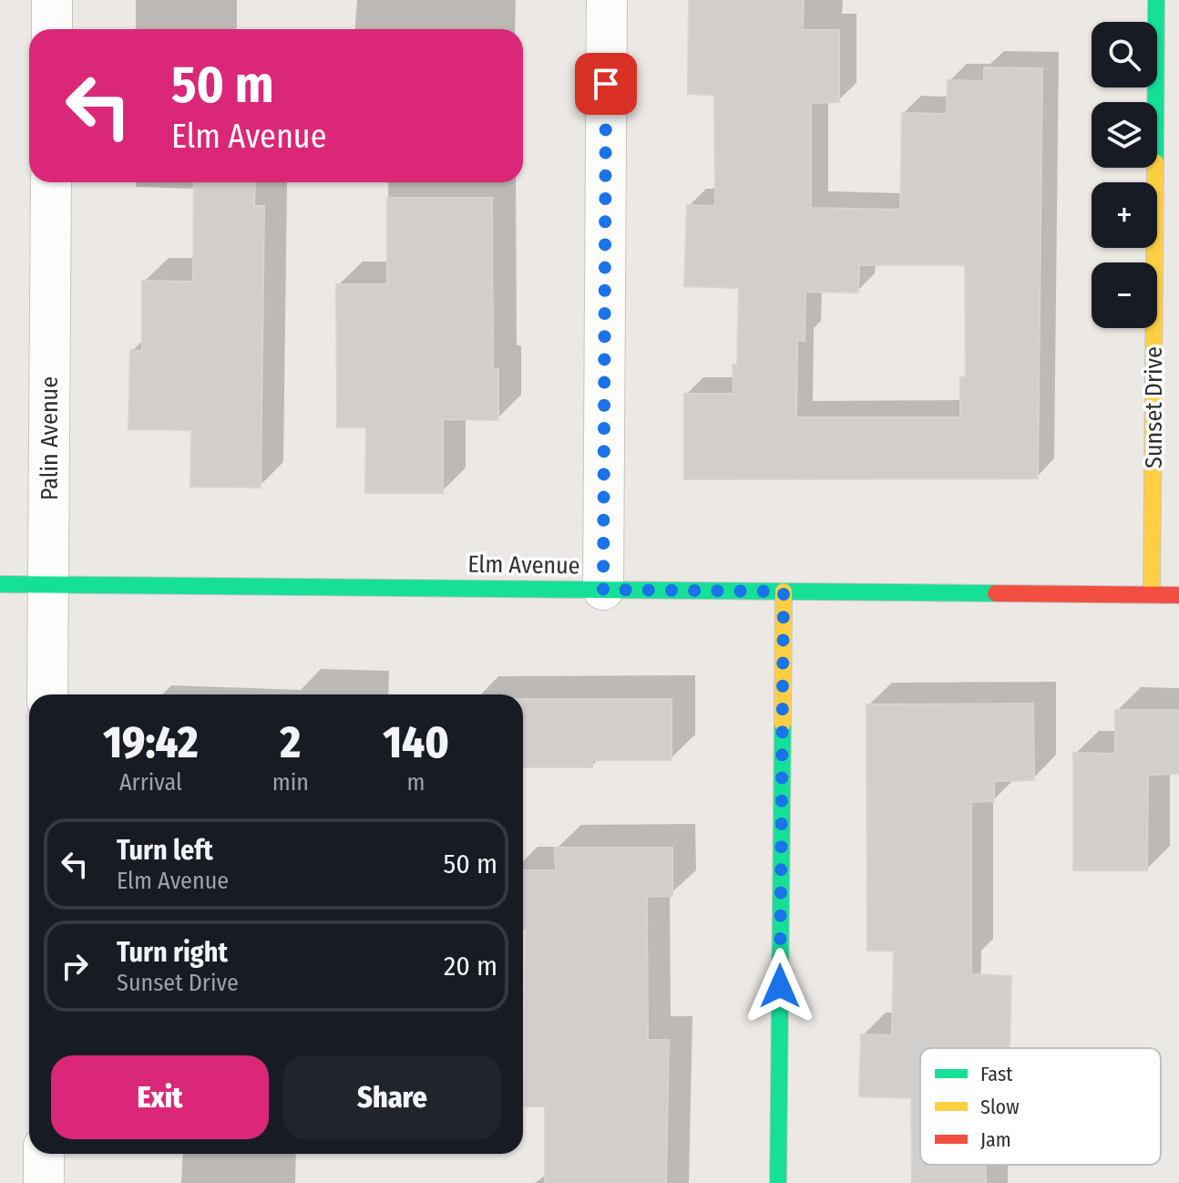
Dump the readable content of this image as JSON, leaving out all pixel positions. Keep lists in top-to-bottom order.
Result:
{
  "streets": {
    "street": ["Sunset Drive", "Palin Avenue", "Elm Avenue"]
  },
  "crossings": [
    ["Sunset Drive", "Elm Avenue"],
    ["Palin Avenue", "Elm Avenue"]
  ],
  "legend": ["Fast", "Slow", "Jam"],
  "page": {
    "map_buttons": ["+", "−"],
    "turn": ["50 m", "Elm Avenue"],
    "eta": [
      "19:42",
      "Arrival",
      "2",
      "min",
      "140",
      "m"
    ],
    "list": [
      {
        "name": "Turn left",
        "note": "Elm Avenue",
        "value": "50 m"
      },
      {
        "name": "Turn right",
        "note": "Sunset Drive",
        "value": "20 m"
      }
    ],
    "buttons": ["Exit", "Share"]
  }
}
